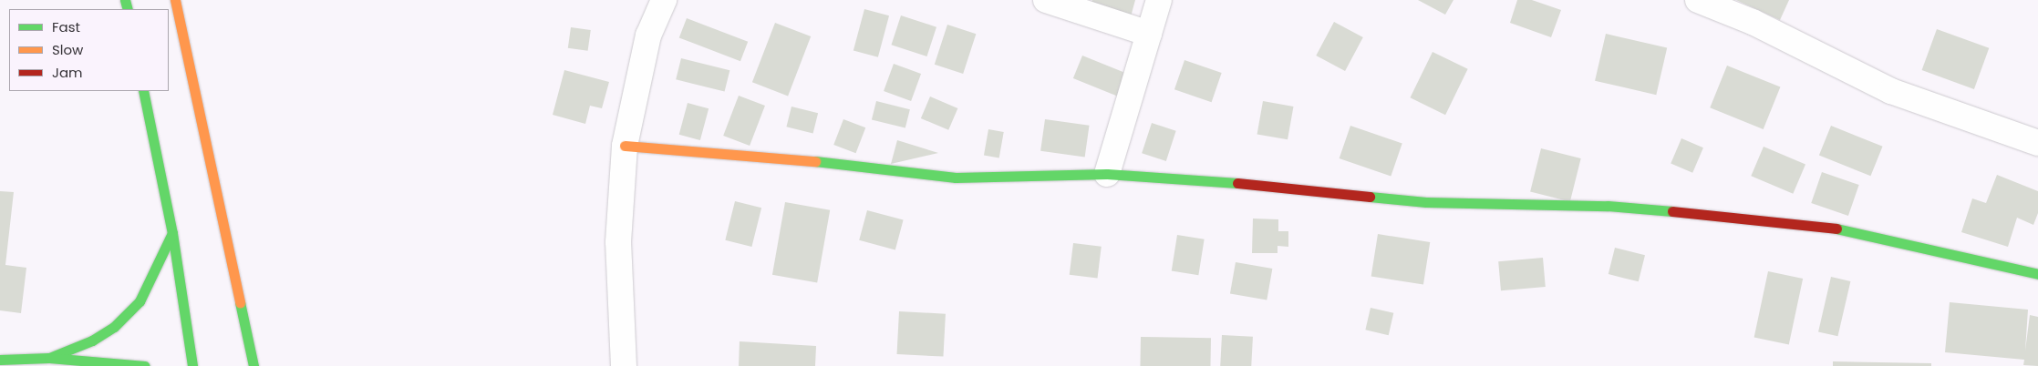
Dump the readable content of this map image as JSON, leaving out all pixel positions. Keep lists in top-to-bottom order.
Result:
{
  "legend": ["Fast", "Slow", "Jam"]
}
